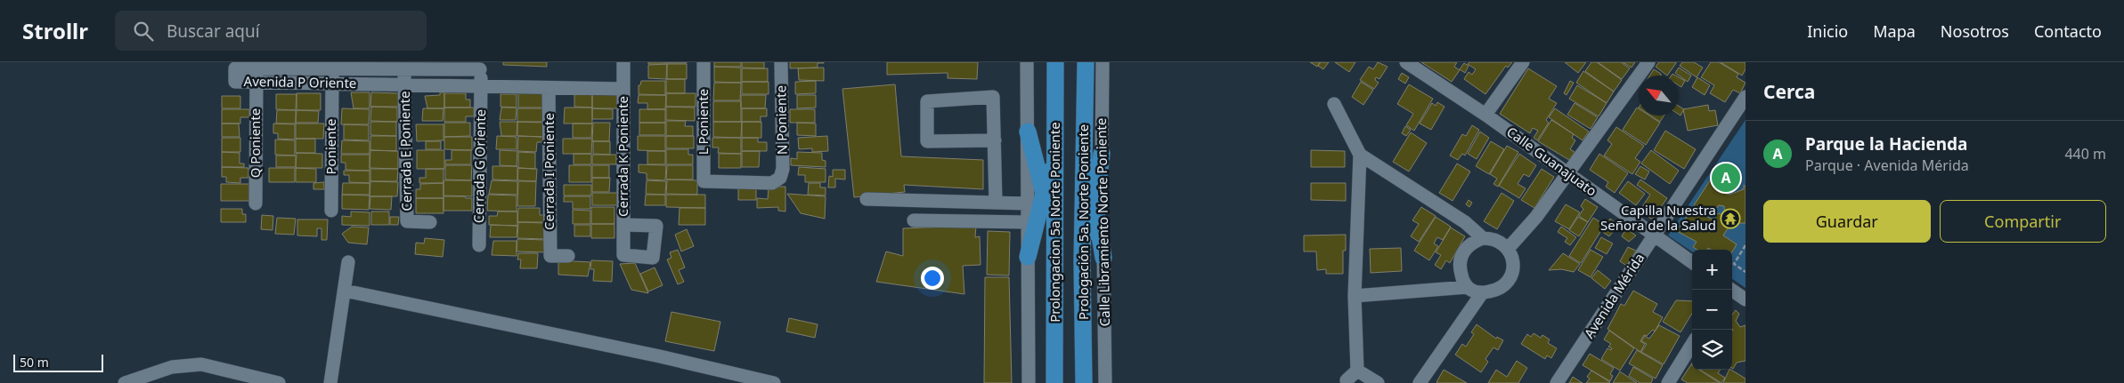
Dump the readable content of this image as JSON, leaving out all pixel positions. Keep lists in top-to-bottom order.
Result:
{
  "streets": {
    "main road": ["Prolongacion 5a Norte Poniente", "Prologación 5a. Norte Poniente"],
    "street": [
      "Avenida P Oriente",
      "N Poniente",
      "L Poniente",
      "Q Poniente",
      "Poniente",
      "Cerrada E Poniente",
      "Cerrada K Poniente",
      "Calle Guanajuato",
      "Cerrada G Oriente",
      "Cerrada I Poniente",
      "Calle Libramiento Norte Poniente",
      "Avenida Mérida"
    ]
  },
  "crossings": [
    ["Avenida P Oriente", "Q Poniente"],
    ["Avenida P Oriente", "Poniente"],
    ["Avenida P Oriente", "Cerrada E Poniente"],
    ["Avenida P Oriente", "Cerrada K Poniente"],
    ["Avenida P Oriente", "Cerrada G Oriente"],
    ["Avenida P Oriente", "Cerrada I Poniente"],
    ["N Poniente", "L Poniente"],
    ["Calle Guanajuato", "Avenida Mérida"]
  ],
  "places": {
    "temple": ["Capilla Nuestra Señora de la Salud"]
  },
  "scale_bar": "50 m",
  "north": "top left",
  "page": {
    "header": "Strollr",
    "search": "Buscar aquí",
    "nav": [
      "Inicio",
      "Mapa",
      "Nosotros",
      "Contacto"
    ],
    "heading": "Cerca",
    "list": [
      {
        "mark": "A",
        "name": "Parque la Hacienda",
        "note": "Parque · Avenida Mérida",
        "value": "440 m"
      }
    ],
    "pins": "A",
    "buttons": ["Guardar", "Compartir"],
    "map_buttons": ["+", "−"],
    "scale": "50 m"
  }
}
